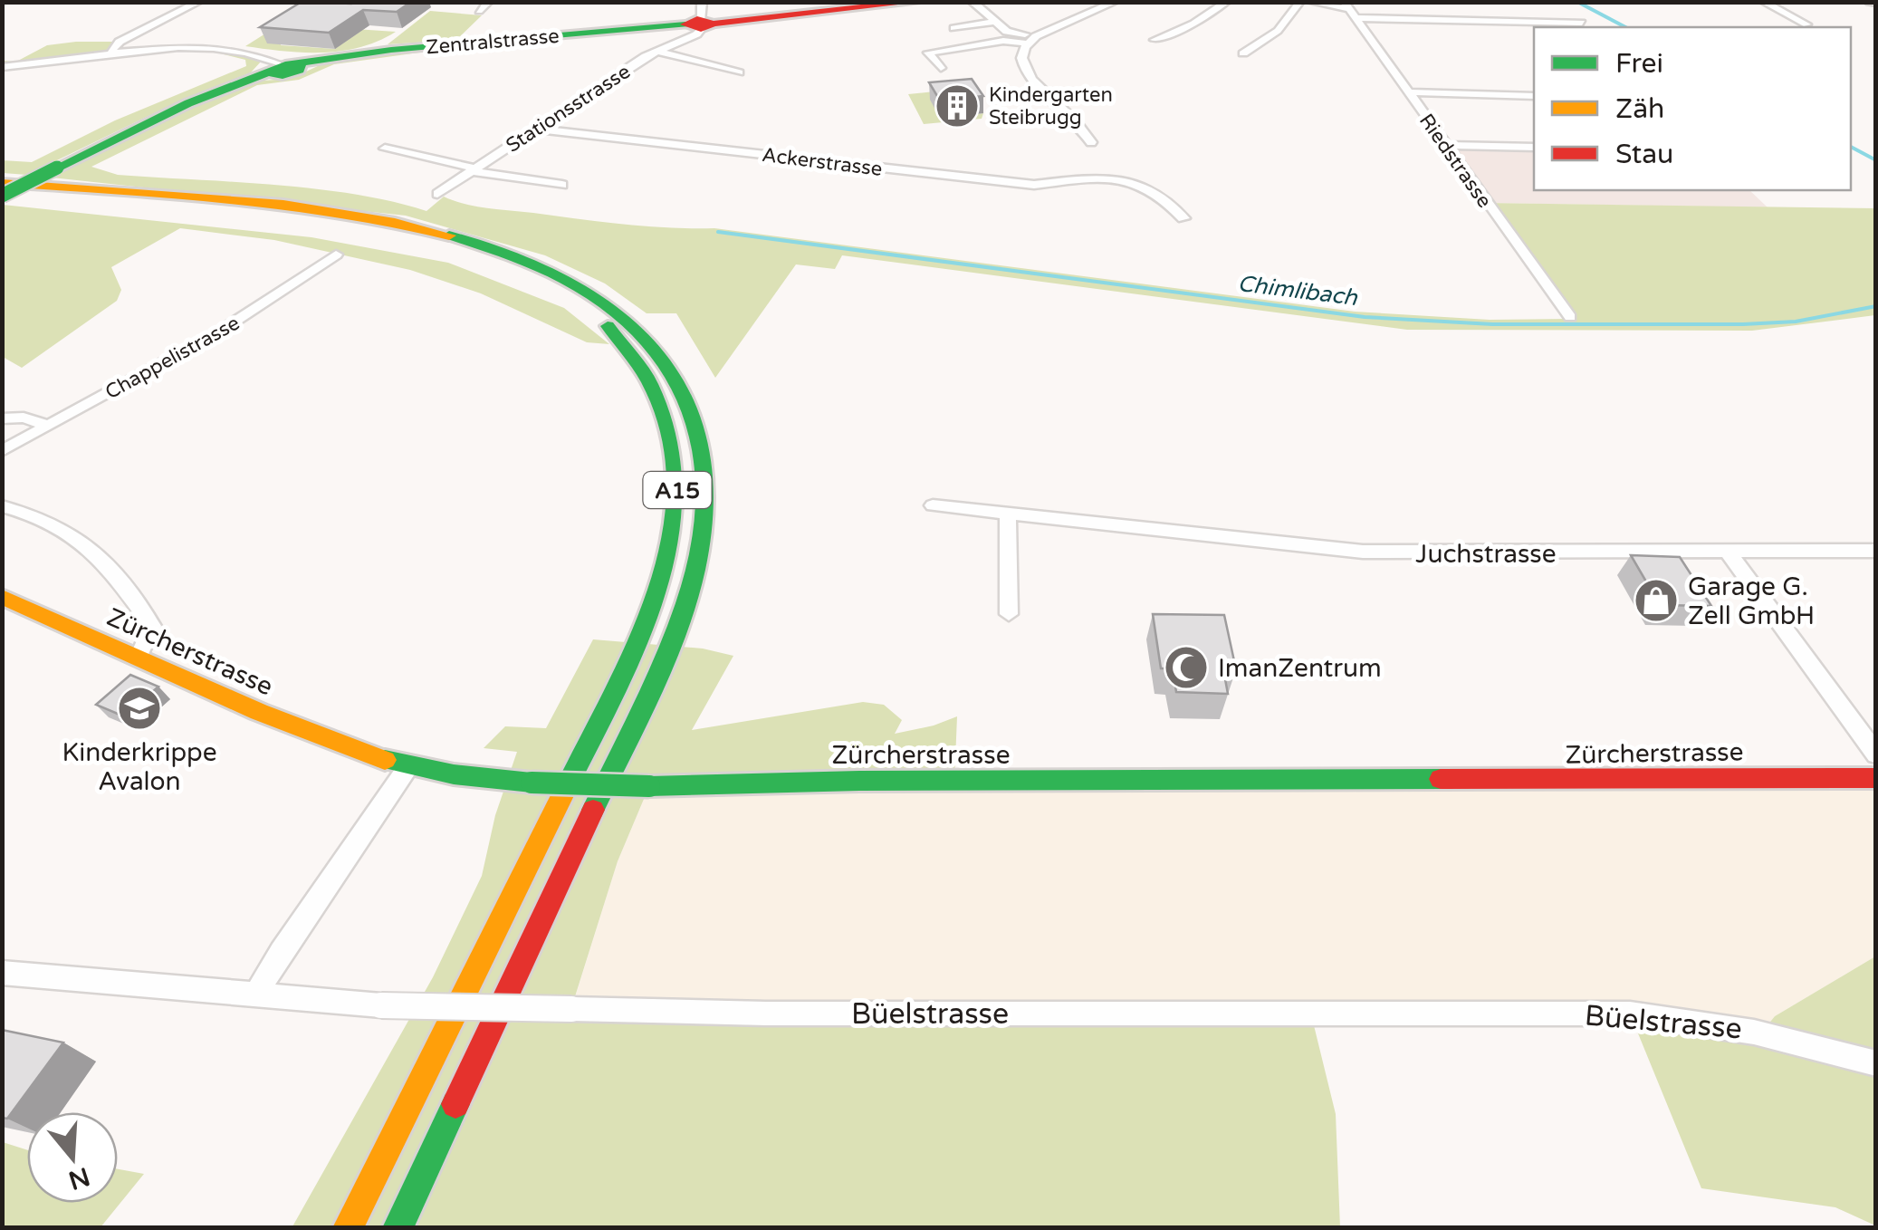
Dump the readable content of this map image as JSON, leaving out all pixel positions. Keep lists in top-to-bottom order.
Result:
{
  "streets": {
    "main road": [
      "Zentralstrasse",
      "Stationsstrasse",
      "A15",
      "Zürcherstrasse"
    ],
    "street": [
      "Riedstrasse",
      "Ackerstrasse",
      "Chappelistrasse",
      "Juchstrasse",
      "Büelstrasse"
    ]
  },
  "crossings": [
    ["Zentralstrasse", "Stationsstrasse"],
    ["Stationsstrasse", "Ackerstrasse"],
    ["Chappelistrasse", "A15"]
  ],
  "water": ["Chimlibach"],
  "places": {
    "building": ["Kindergarten Steibrugg"],
    "shop": ["Garage G. Zell GmbH"],
    "mosque": ["ImanZentrum"],
    "school or university": ["Kinderkrippe Avalon"]
  },
  "legend": ["Frei", "Zäh", "Stau"],
  "north": "bottom"
}
